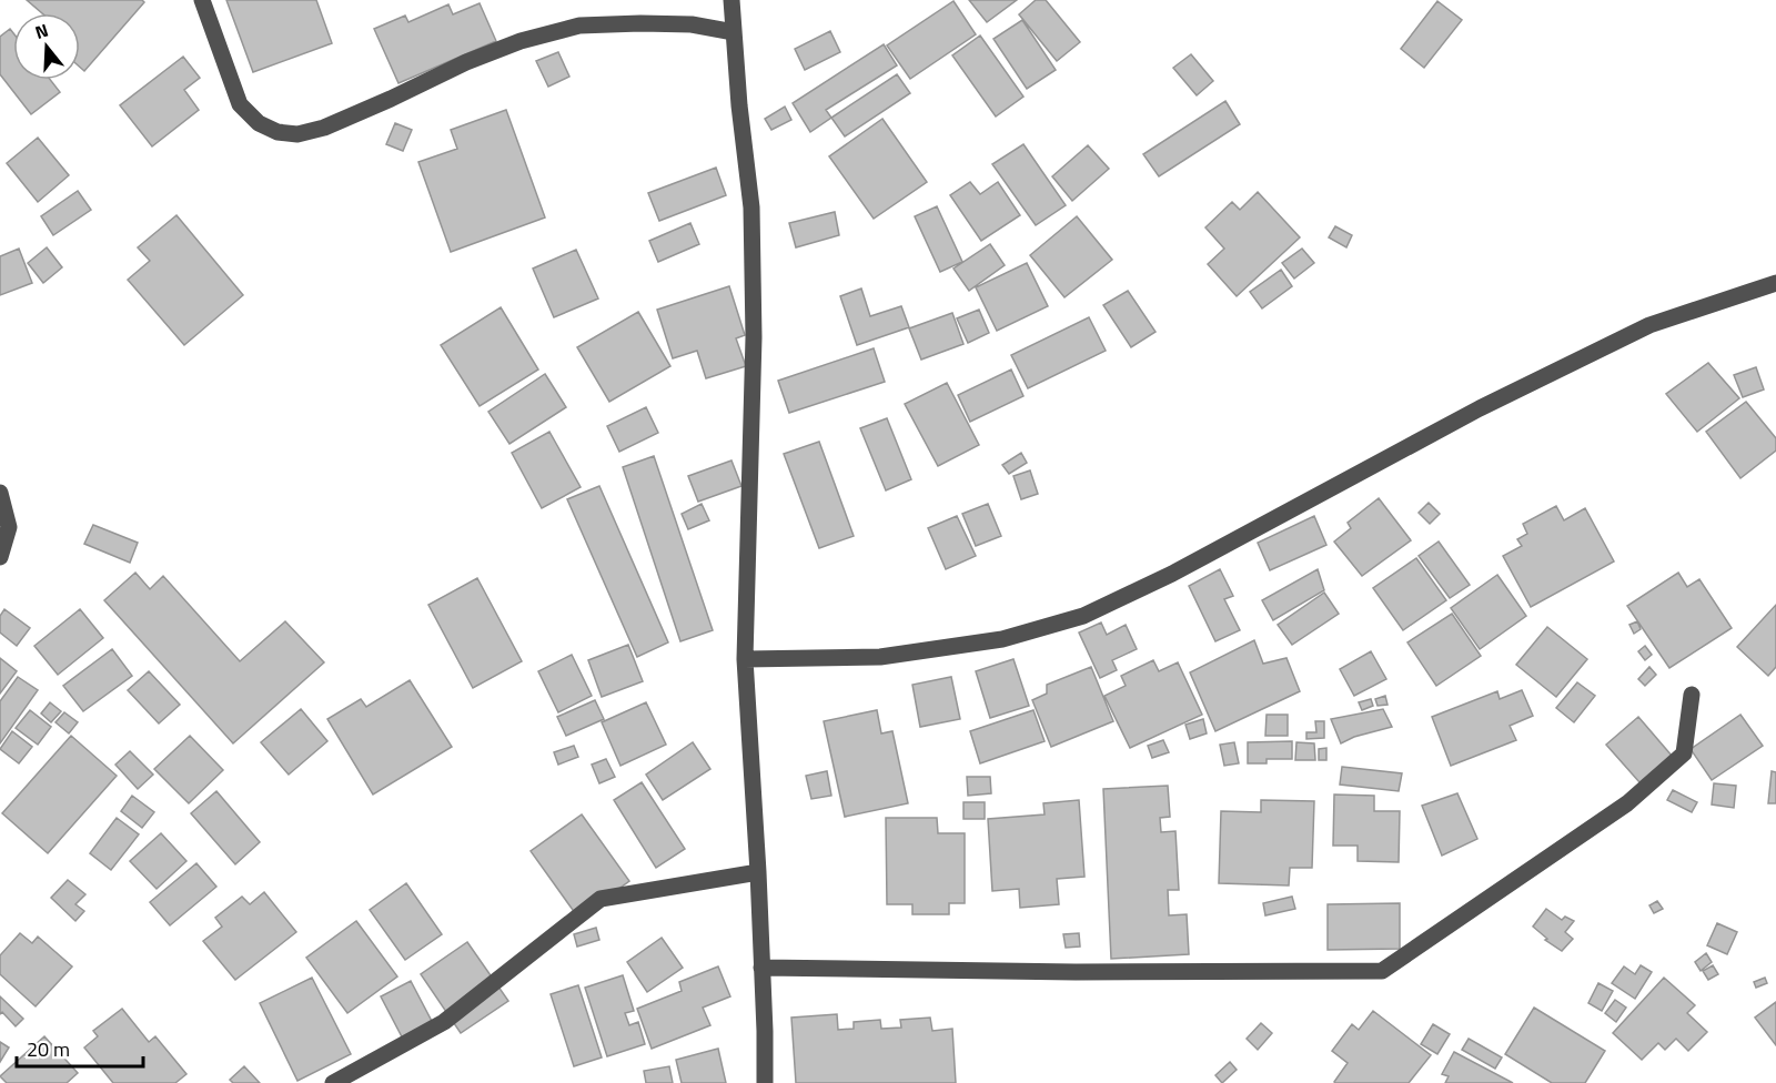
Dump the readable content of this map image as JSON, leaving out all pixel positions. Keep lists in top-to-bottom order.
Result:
{
  "scale_bar": "20 m",
  "north": "top"
}
